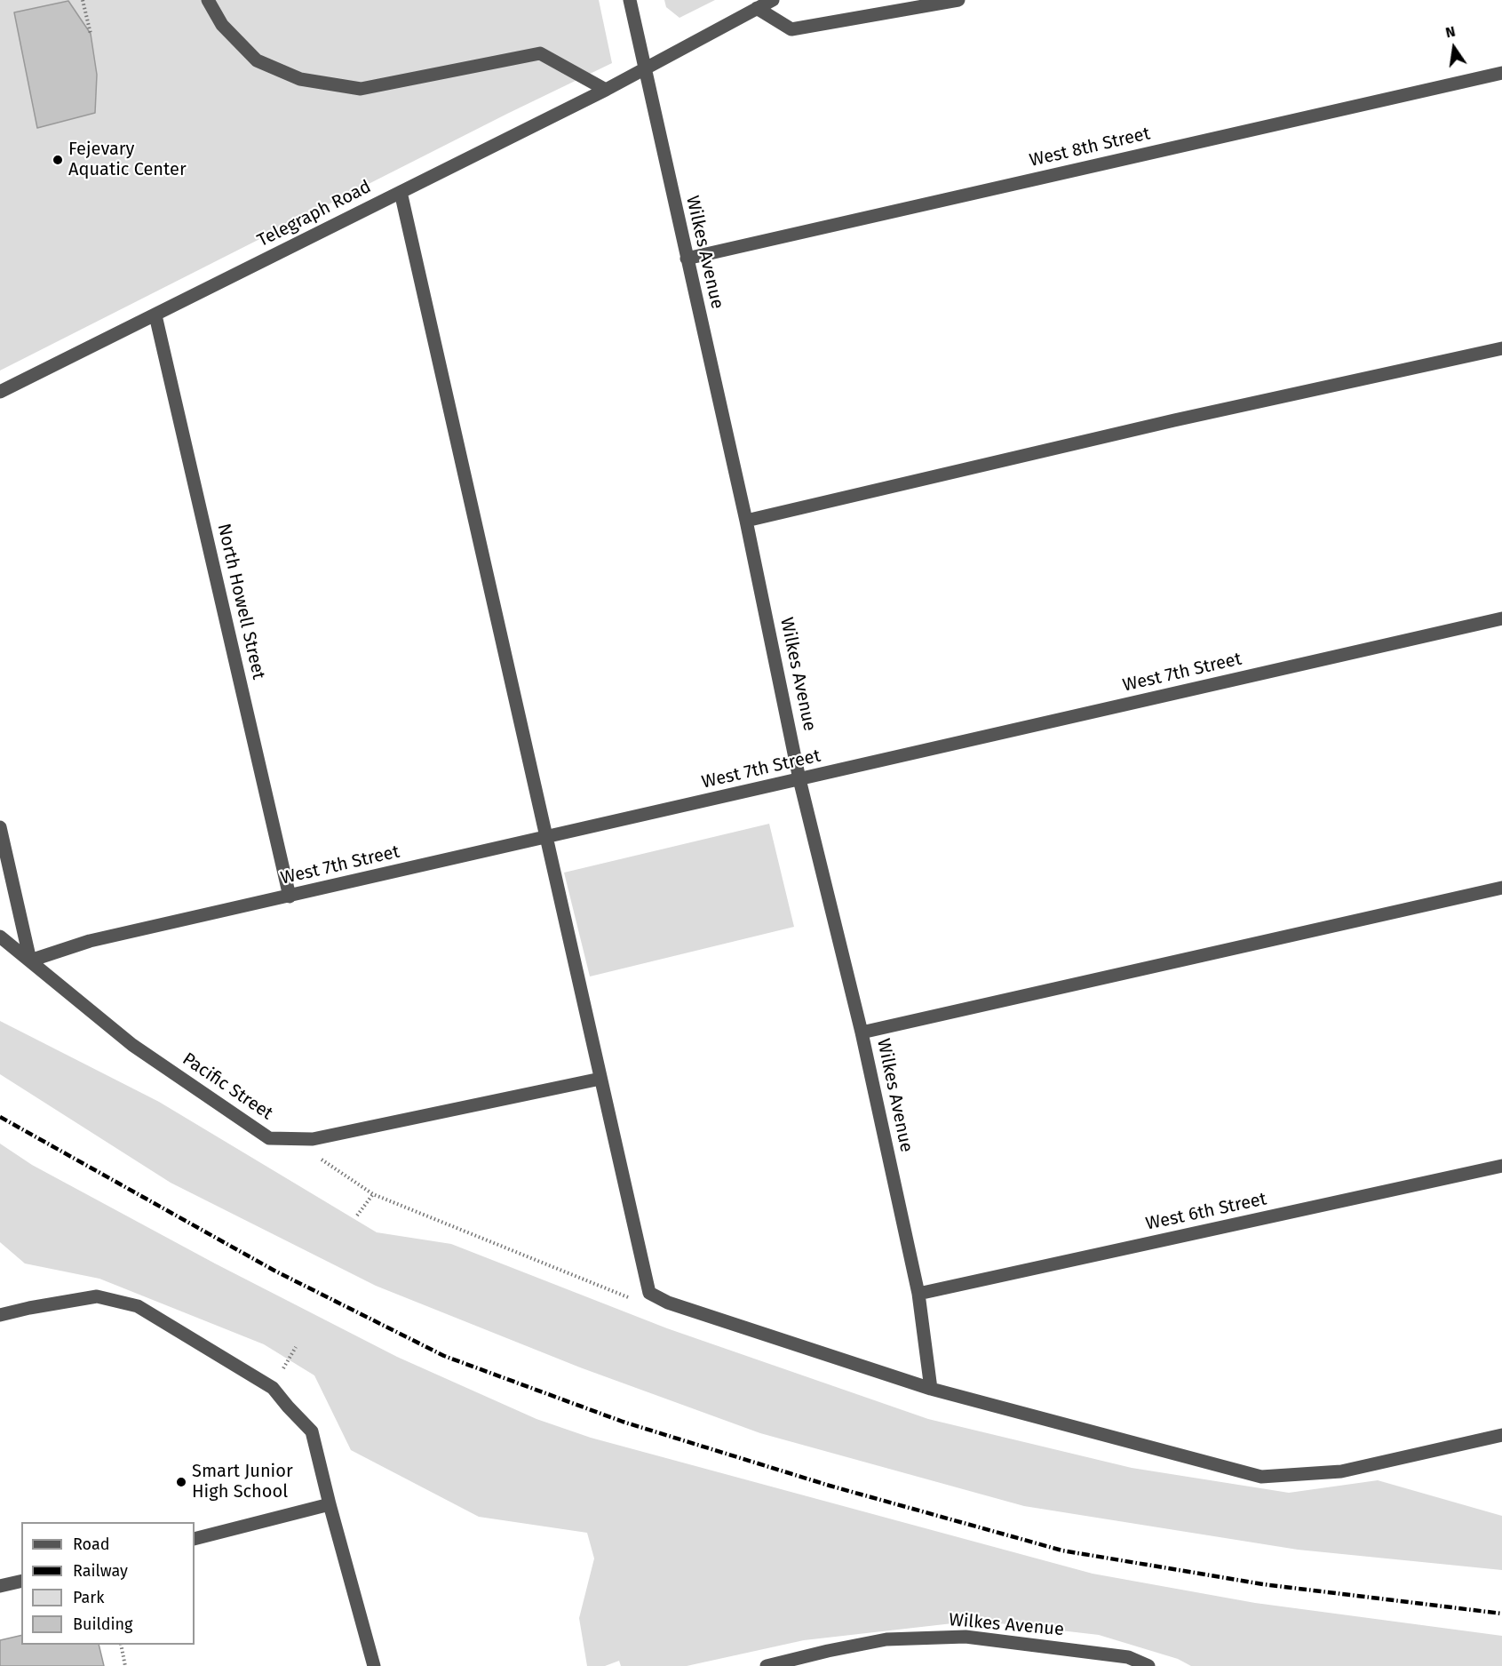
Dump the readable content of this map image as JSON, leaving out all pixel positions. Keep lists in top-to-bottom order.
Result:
{
  "streets": {
    "street": [
      "West 8th Street",
      "Telegraph Road",
      "Wilkes Avenue",
      "North Howell Street",
      "West 7th Street",
      "Pacific Street",
      "West 6th Street"
    ]
  },
  "crossings": [
    ["West 8th Street", "Wilkes Avenue"],
    ["Telegraph Road", "Wilkes Avenue"],
    ["Telegraph Road", "North Howell Street"],
    ["Wilkes Avenue", "West 7th Street"],
    ["Wilkes Avenue", "West 6th Street"],
    ["North Howell Street", "West 7th Street"],
    ["West 7th Street", "Pacific Street"]
  ],
  "places": ["Fejevary Aquatic Center", "Smart Junior High School"],
  "legend": [
    "Road",
    "Railway",
    "Park",
    "Building"
  ],
  "north": "top"
}
